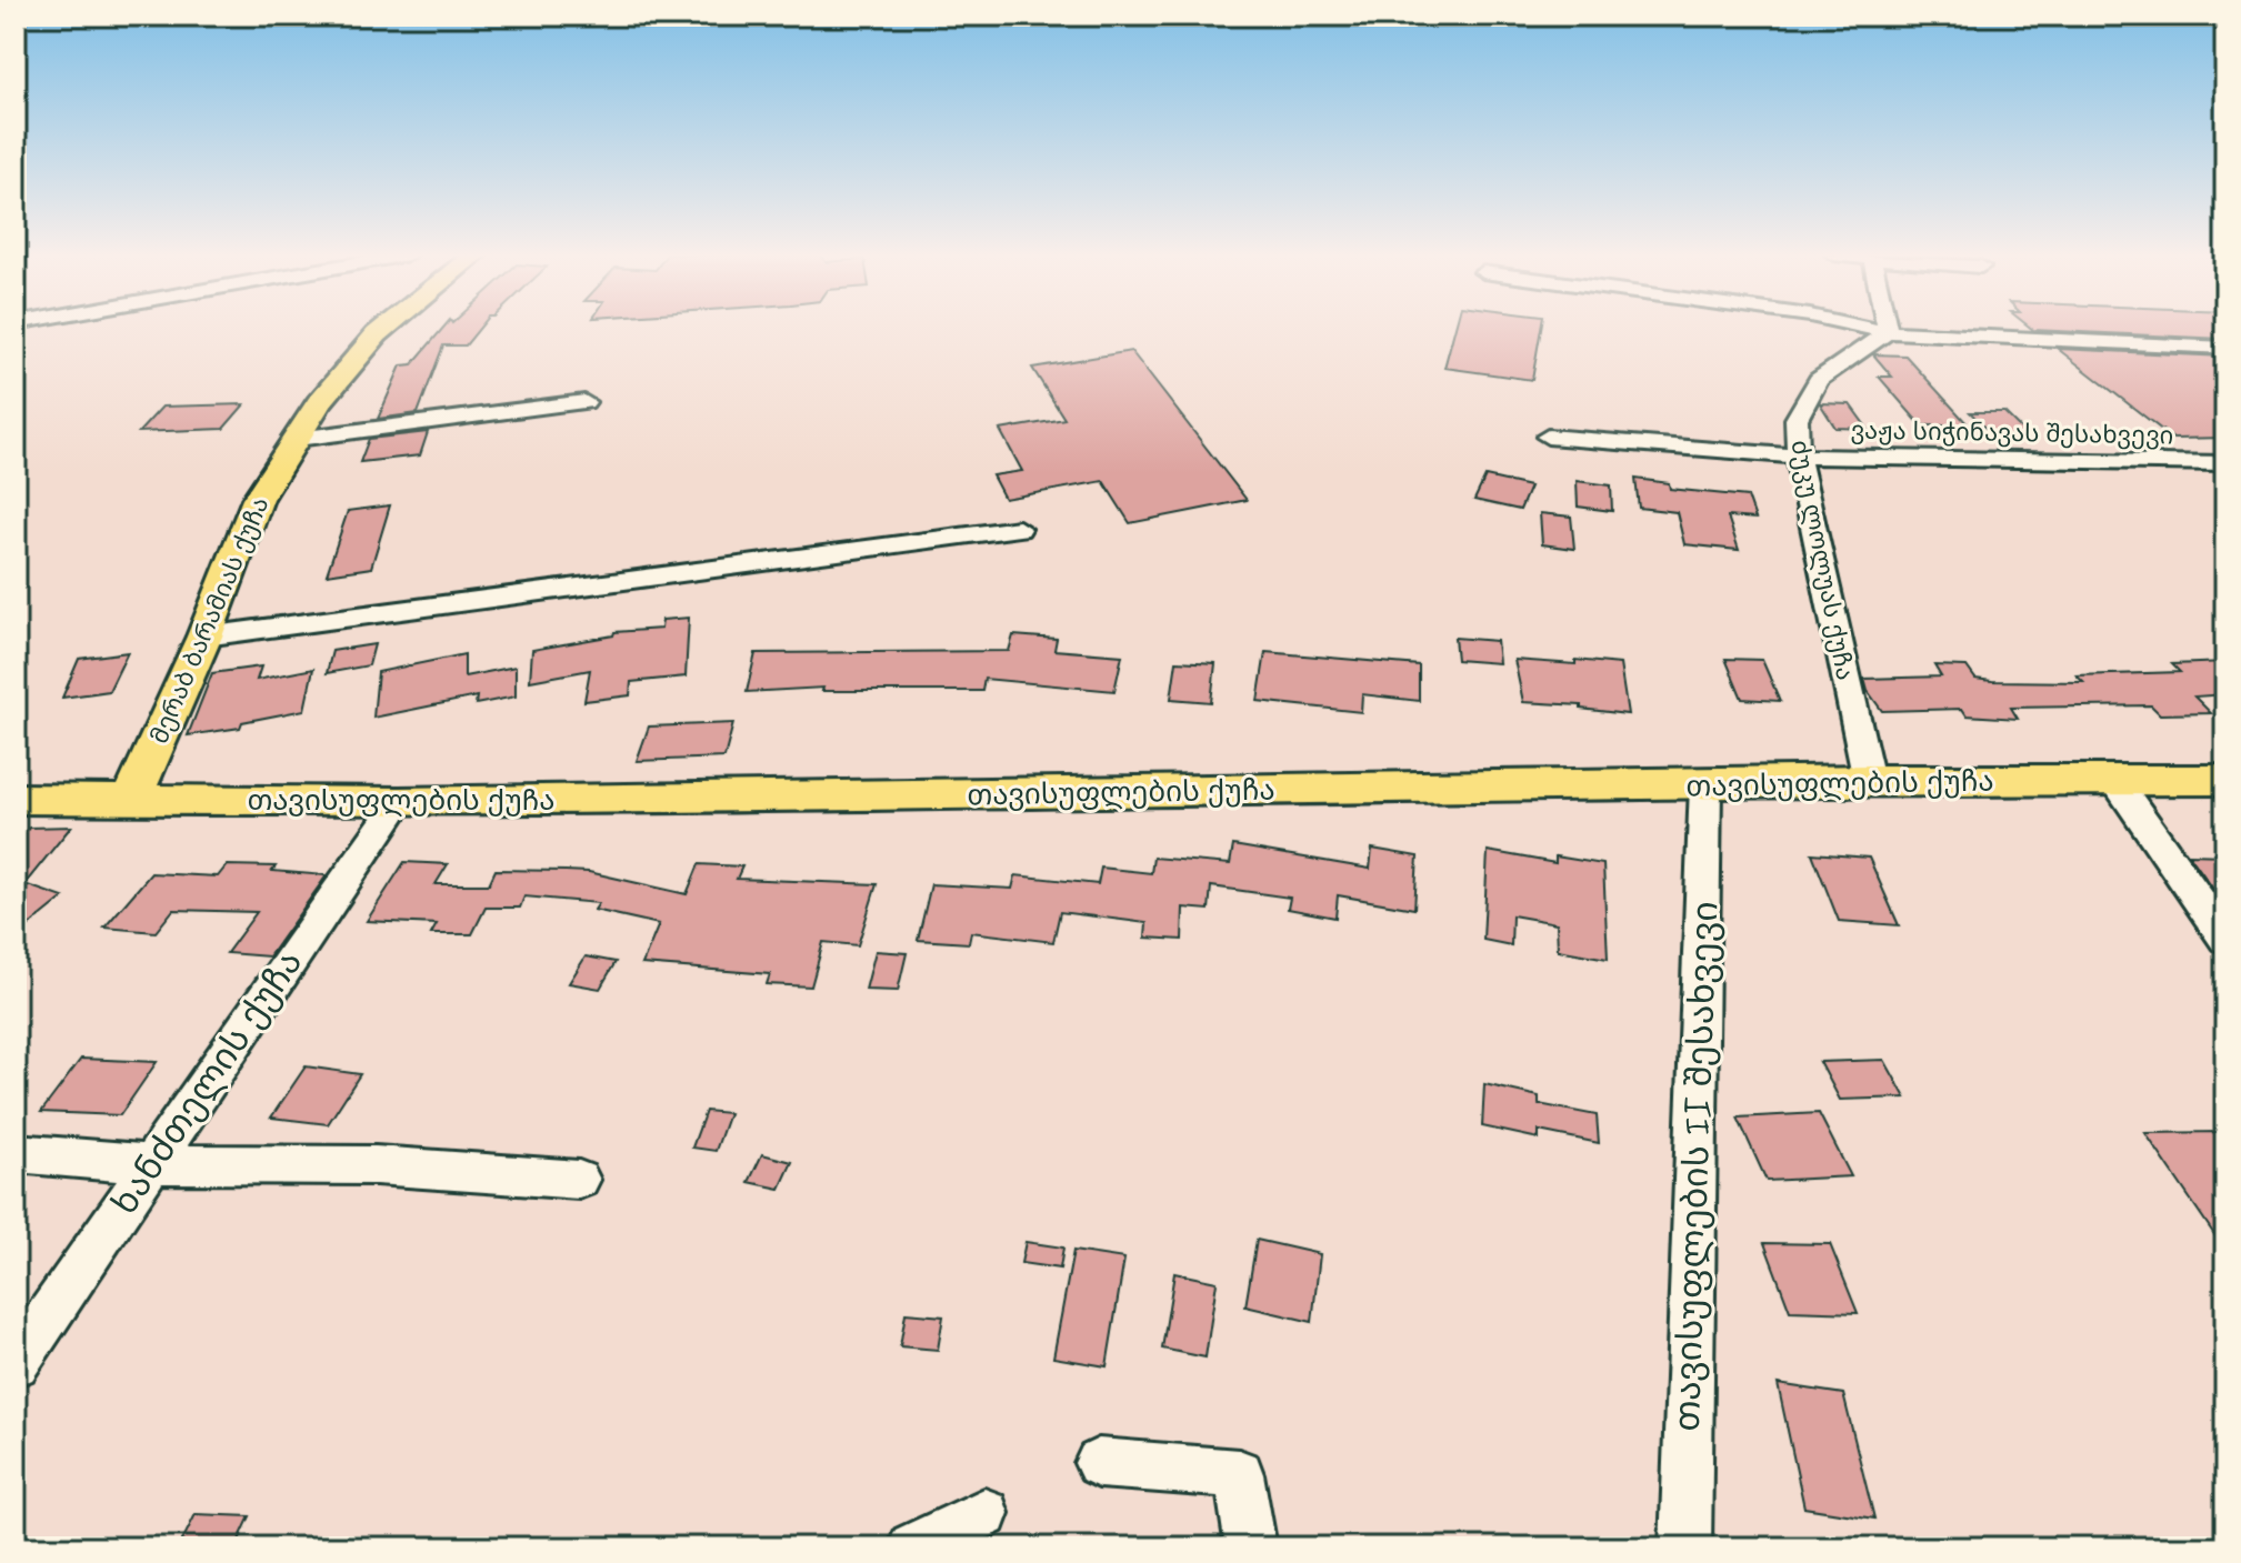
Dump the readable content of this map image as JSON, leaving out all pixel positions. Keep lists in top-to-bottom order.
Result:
{
  "streets": {
    "main road": ["მერაბ ბარამიას ქუჩა", "თავისუფლების ქუჩა"],
    "street": [
      "ვაჟა სიჭინავას შესახვევი",
      "ძუკუ ლოლუას ქუჩა",
      "ხანძთელის ქუჩა",
      "თავისუფლების II შესახვევი"
    ]
  },
  "crossings": [
    ["ვაჟა სიჭინავას შესახვევი", "ძუკუ ლოლუას ქუჩა"],
    ["ძუკუ ლოლუას ქუჩა", "თავისუფლების ქუჩა"],
    ["მერაბ ბარამიას ქუჩა", "თავისუფლების ქუჩა"],
    ["თავისუფლების ქუჩა", "ხანძთელის ქუჩა"],
    ["თავისუფლების ქუჩა", "თავისუფლების II შესახვევი"]
  ]
}
